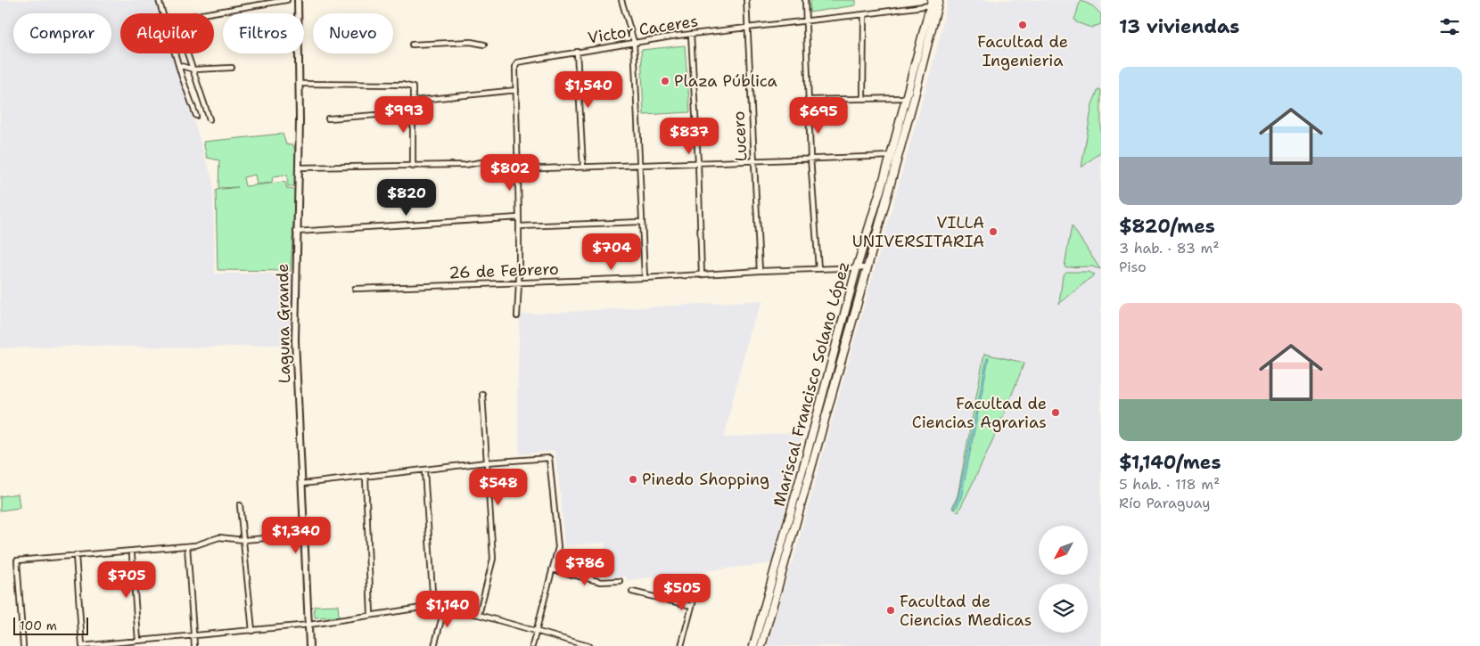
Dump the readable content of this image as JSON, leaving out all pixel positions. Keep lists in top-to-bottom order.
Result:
{
  "streets": {
    "highway": ["Mariscal Francisco Solano López"],
    "main road": ["Laguna Grande"],
    "street": ["Victor Caceres", "Lucero", "26 de Febrero"]
  },
  "crossings": [
    ["Victor Caceres", "Lucero"],
    ["Victor Caceres", "Mariscal Francisco Solano López"],
    ["Lucero", "26 de Febrero"],
    ["26 de Febrero", "Mariscal Francisco Solano López"]
  ],
  "places": [
    "Facultad de Ingenieria",
    "Plaza Pública",
    "VILLA UNIVERSITARIA",
    "Facultad de Ciencias Agrarias",
    "Pinedo Shopping",
    "Facultad de Ciencias Medicas"
  ],
  "scale_bar": "100 m",
  "north": "bottom left",
  "page": {
    "heading": "13 viviendas",
    "chip": [
      "Comprar",
      "Alquilar",
      "Filtros",
      "Nuevo"
    ],
    "list": [
      {
        "name": "$820/mes",
        "note": "3 hab. · 83 m² · Piso"
      },
      {
        "name": "$1,140/mes",
        "note": "5 hab. · 118 m² · Río Paraguay"
      }
    ],
    "price": [
      "$1,540",
      "$993",
      "$695",
      "$837",
      "$802",
      "$820",
      "$704",
      "$548",
      "$1,340",
      "$786",
      "$705",
      "$505",
      "$1,140"
    ],
    "scale": "100 m"
  }
}
